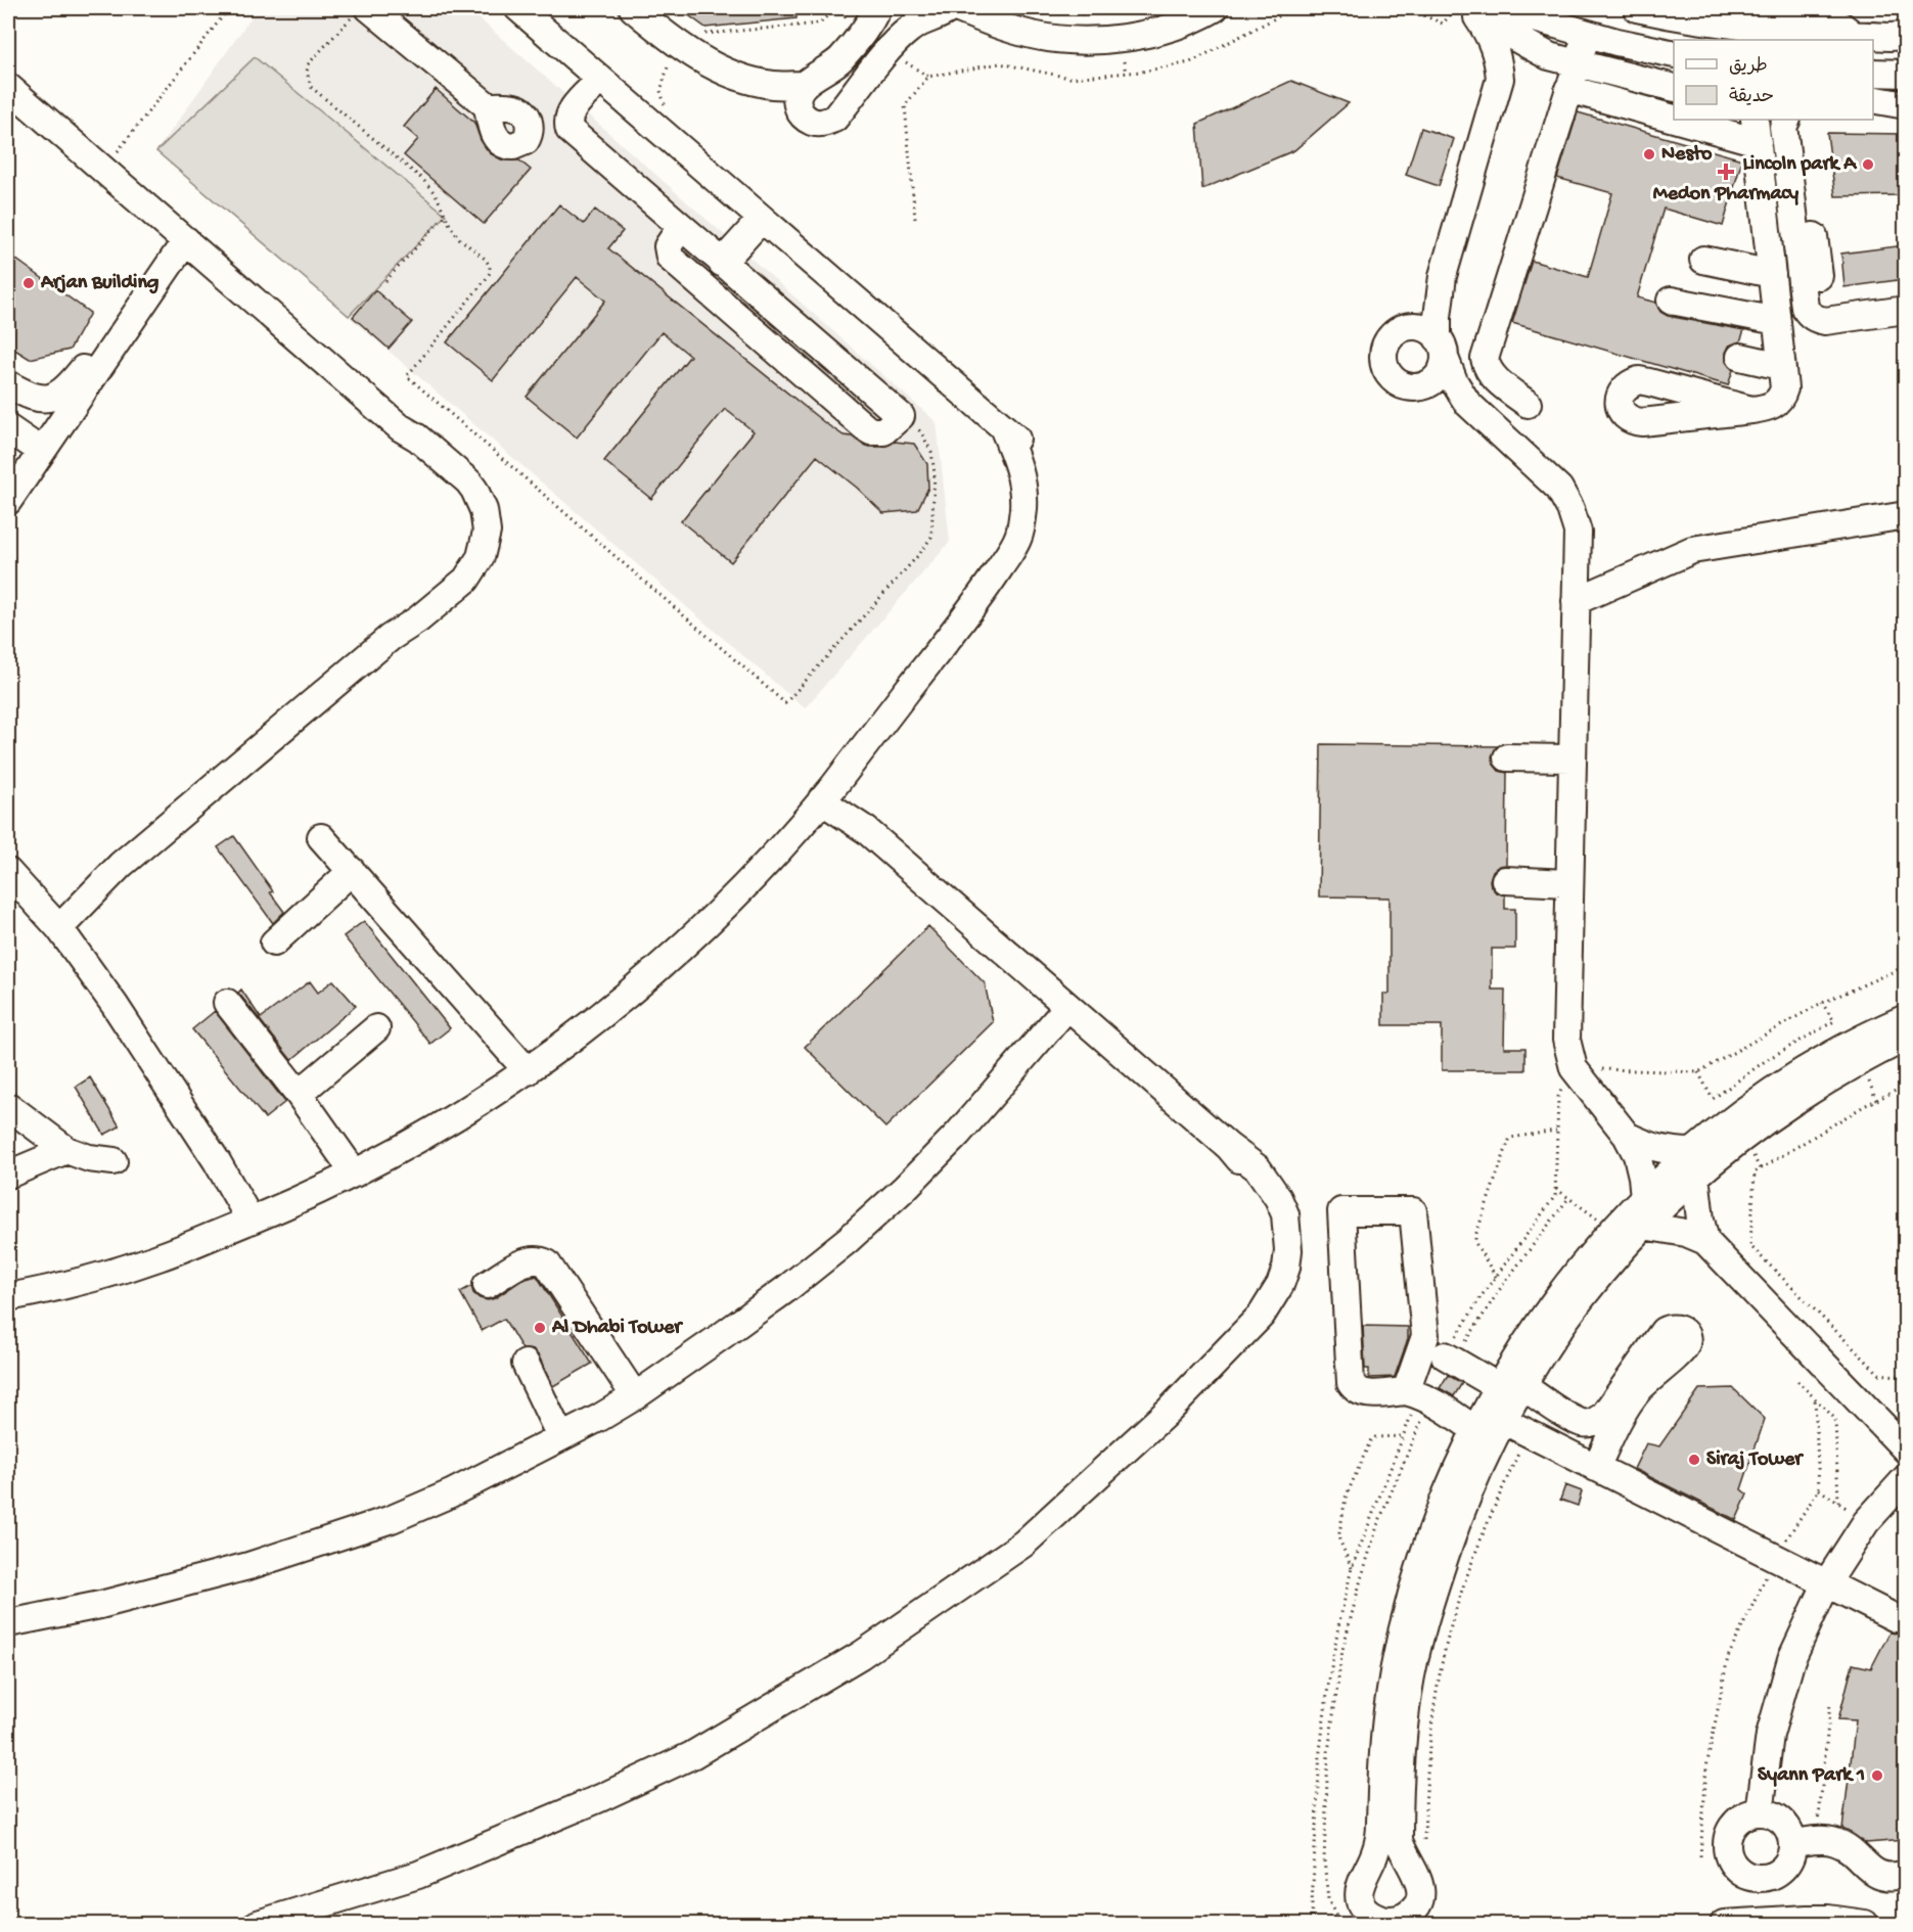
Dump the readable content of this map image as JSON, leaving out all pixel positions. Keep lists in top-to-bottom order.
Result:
{
  "places": {
    "other": [
      "Nesto",
      "Lincoln park A",
      "Arjan Building",
      "Al Dhabi Tower",
      "Siraj Tower",
      "Syann Park 1"
    ],
    "health": ["Medon Pharmacy"]
  },
  "legend": ["طريق", "حديقة"]
}
